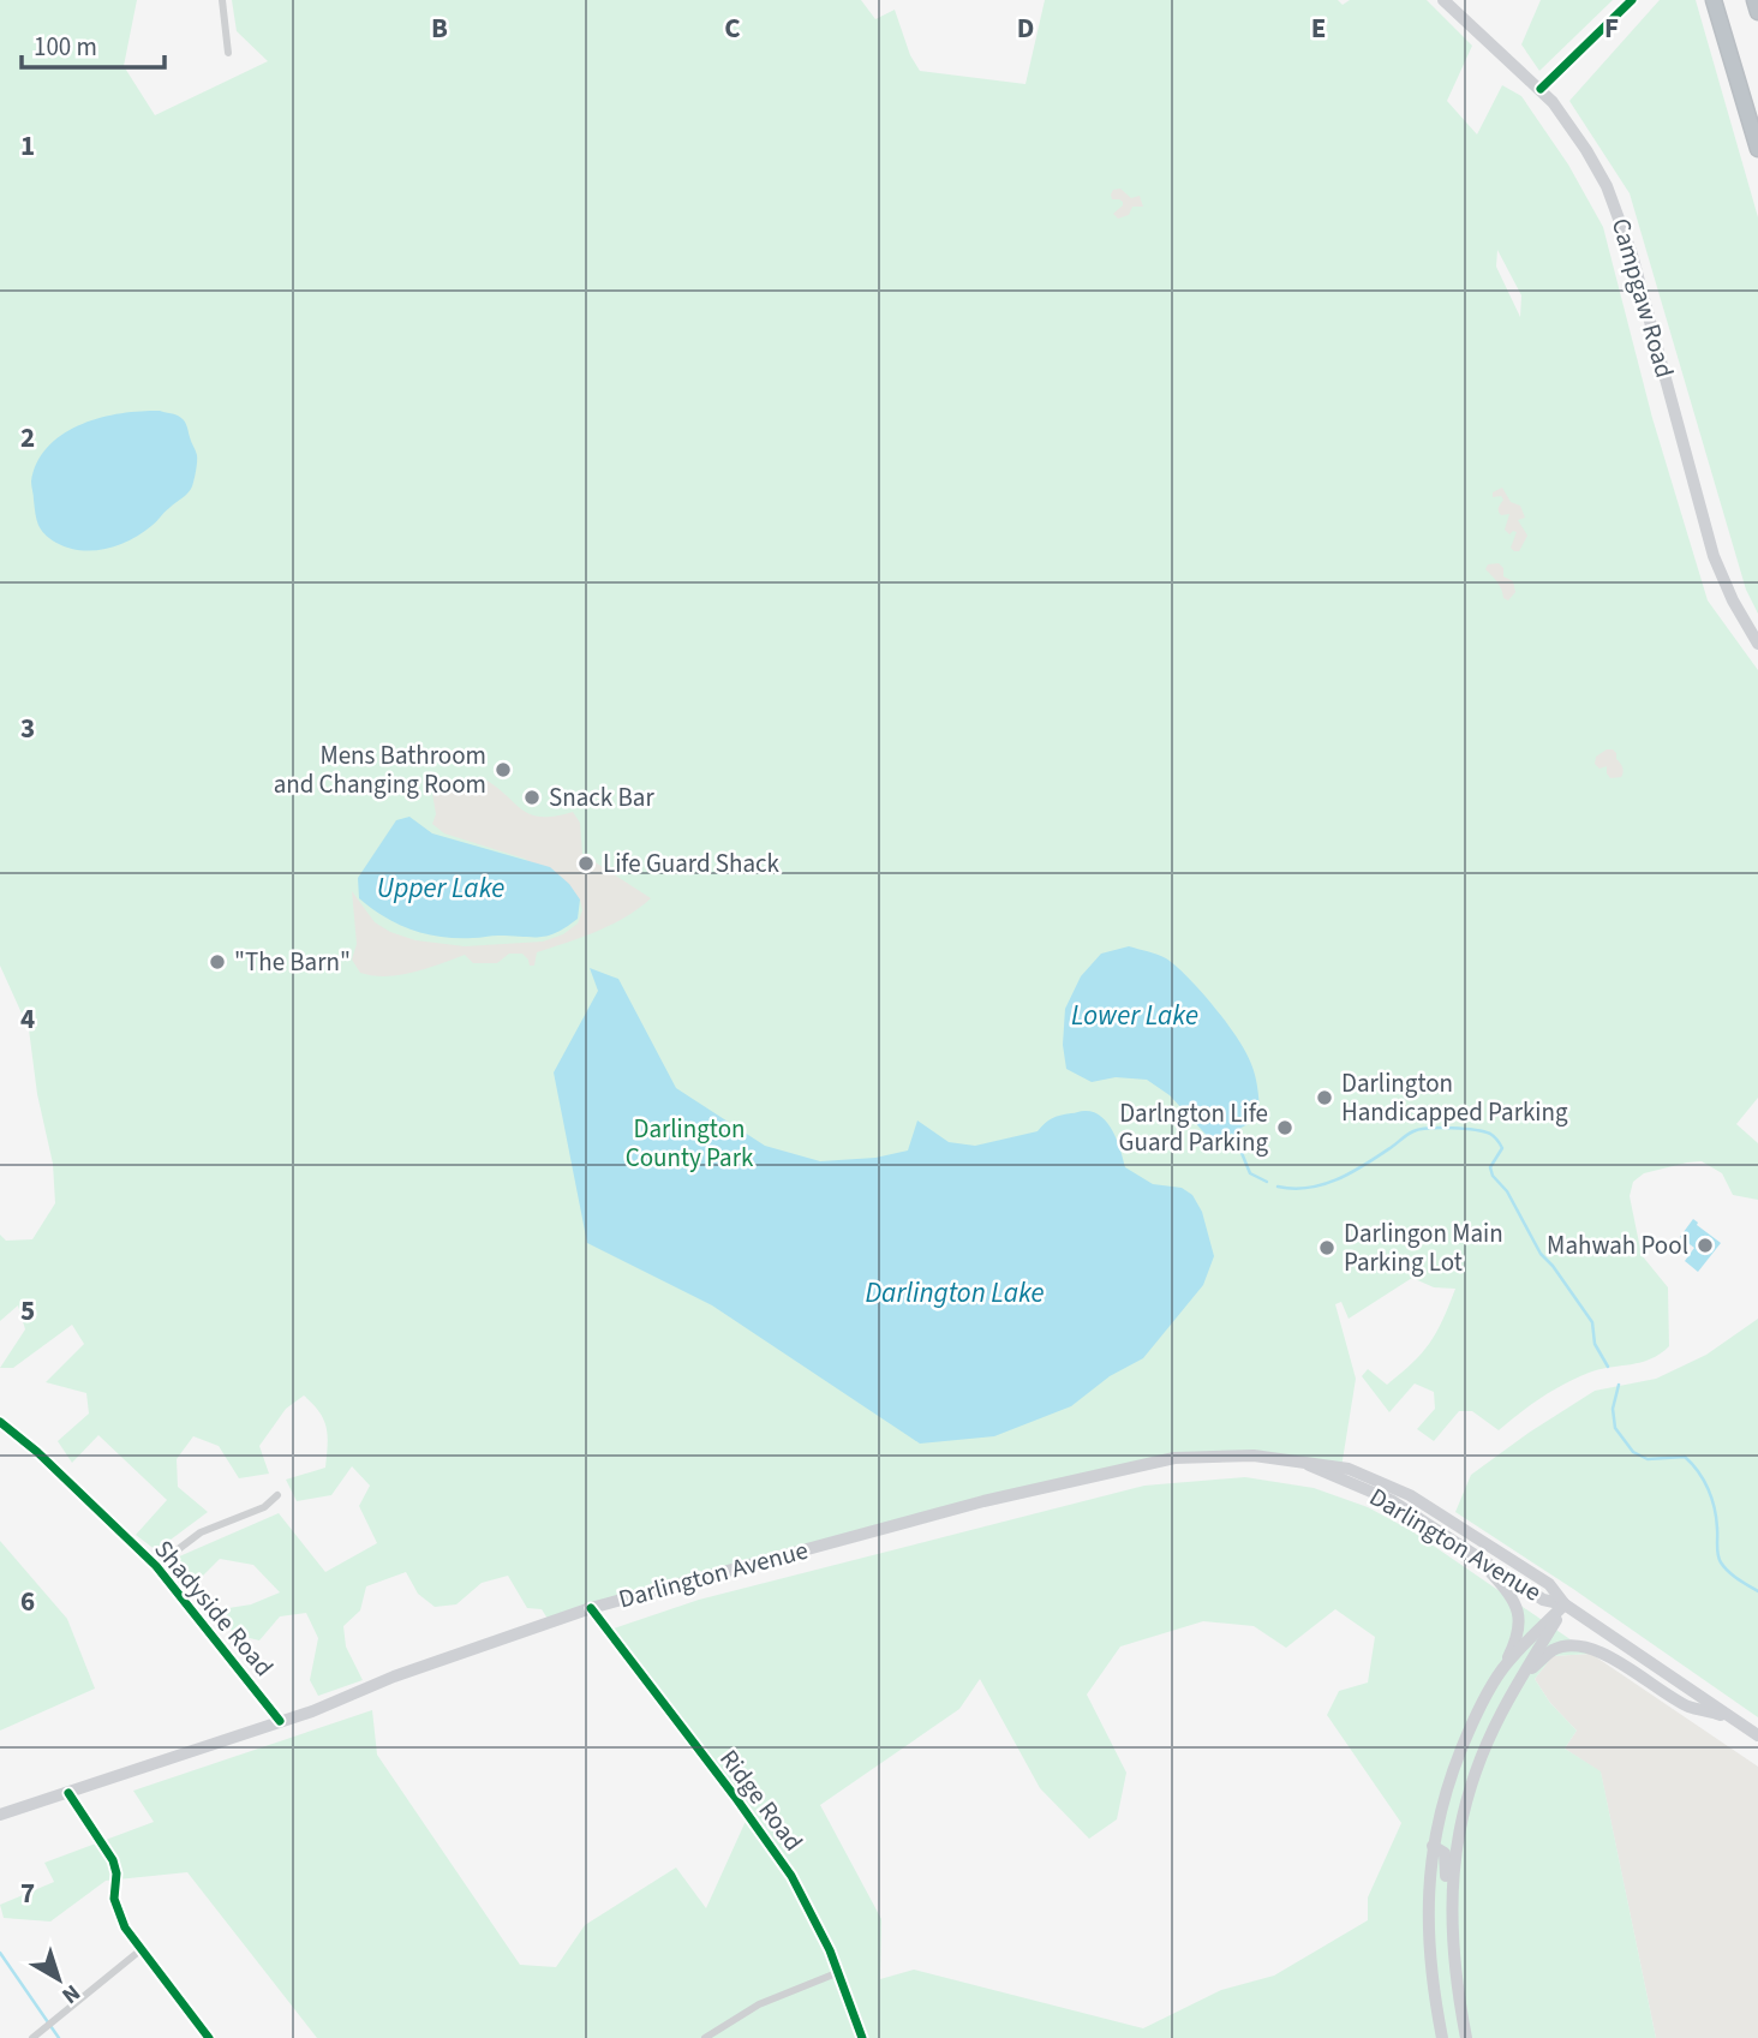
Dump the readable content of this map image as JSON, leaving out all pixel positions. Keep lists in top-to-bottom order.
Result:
{
  "streets": {
    "main road": ["Campgaw Road", "Darlington Avenue", "Ridge Road"],
    "street": ["Shadyside Road"]
  },
  "crossings": [
    ["Darlington Avenue", "Shadyside Road"],
    ["Darlington Avenue", "Ridge Road"]
  ],
  "water": ["Upper Lake", "Lower Lake", "Darlington Lake"],
  "parks": ["Darlington County Park"],
  "places": [
    "Mens Bathroom and Changing Room",
    "Snack Bar",
    "Life Guard Shack",
    "\"The Barn\"",
    "Darlington Handicapped Parking",
    "Darlngton Life Guard Parking",
    "Mahwah Pool",
    "Darlingon Main Parking Lot"
  ],
  "scale_bar": "100 m",
  "north": "bottom right",
  "grid": {
    "columns": [
      "B",
      "C",
      "D",
      "E",
      "F"
    ],
    "rows": [
      "1",
      "2",
      "3",
      "4",
      "5",
      "6",
      "7"
    ]
  }
}
